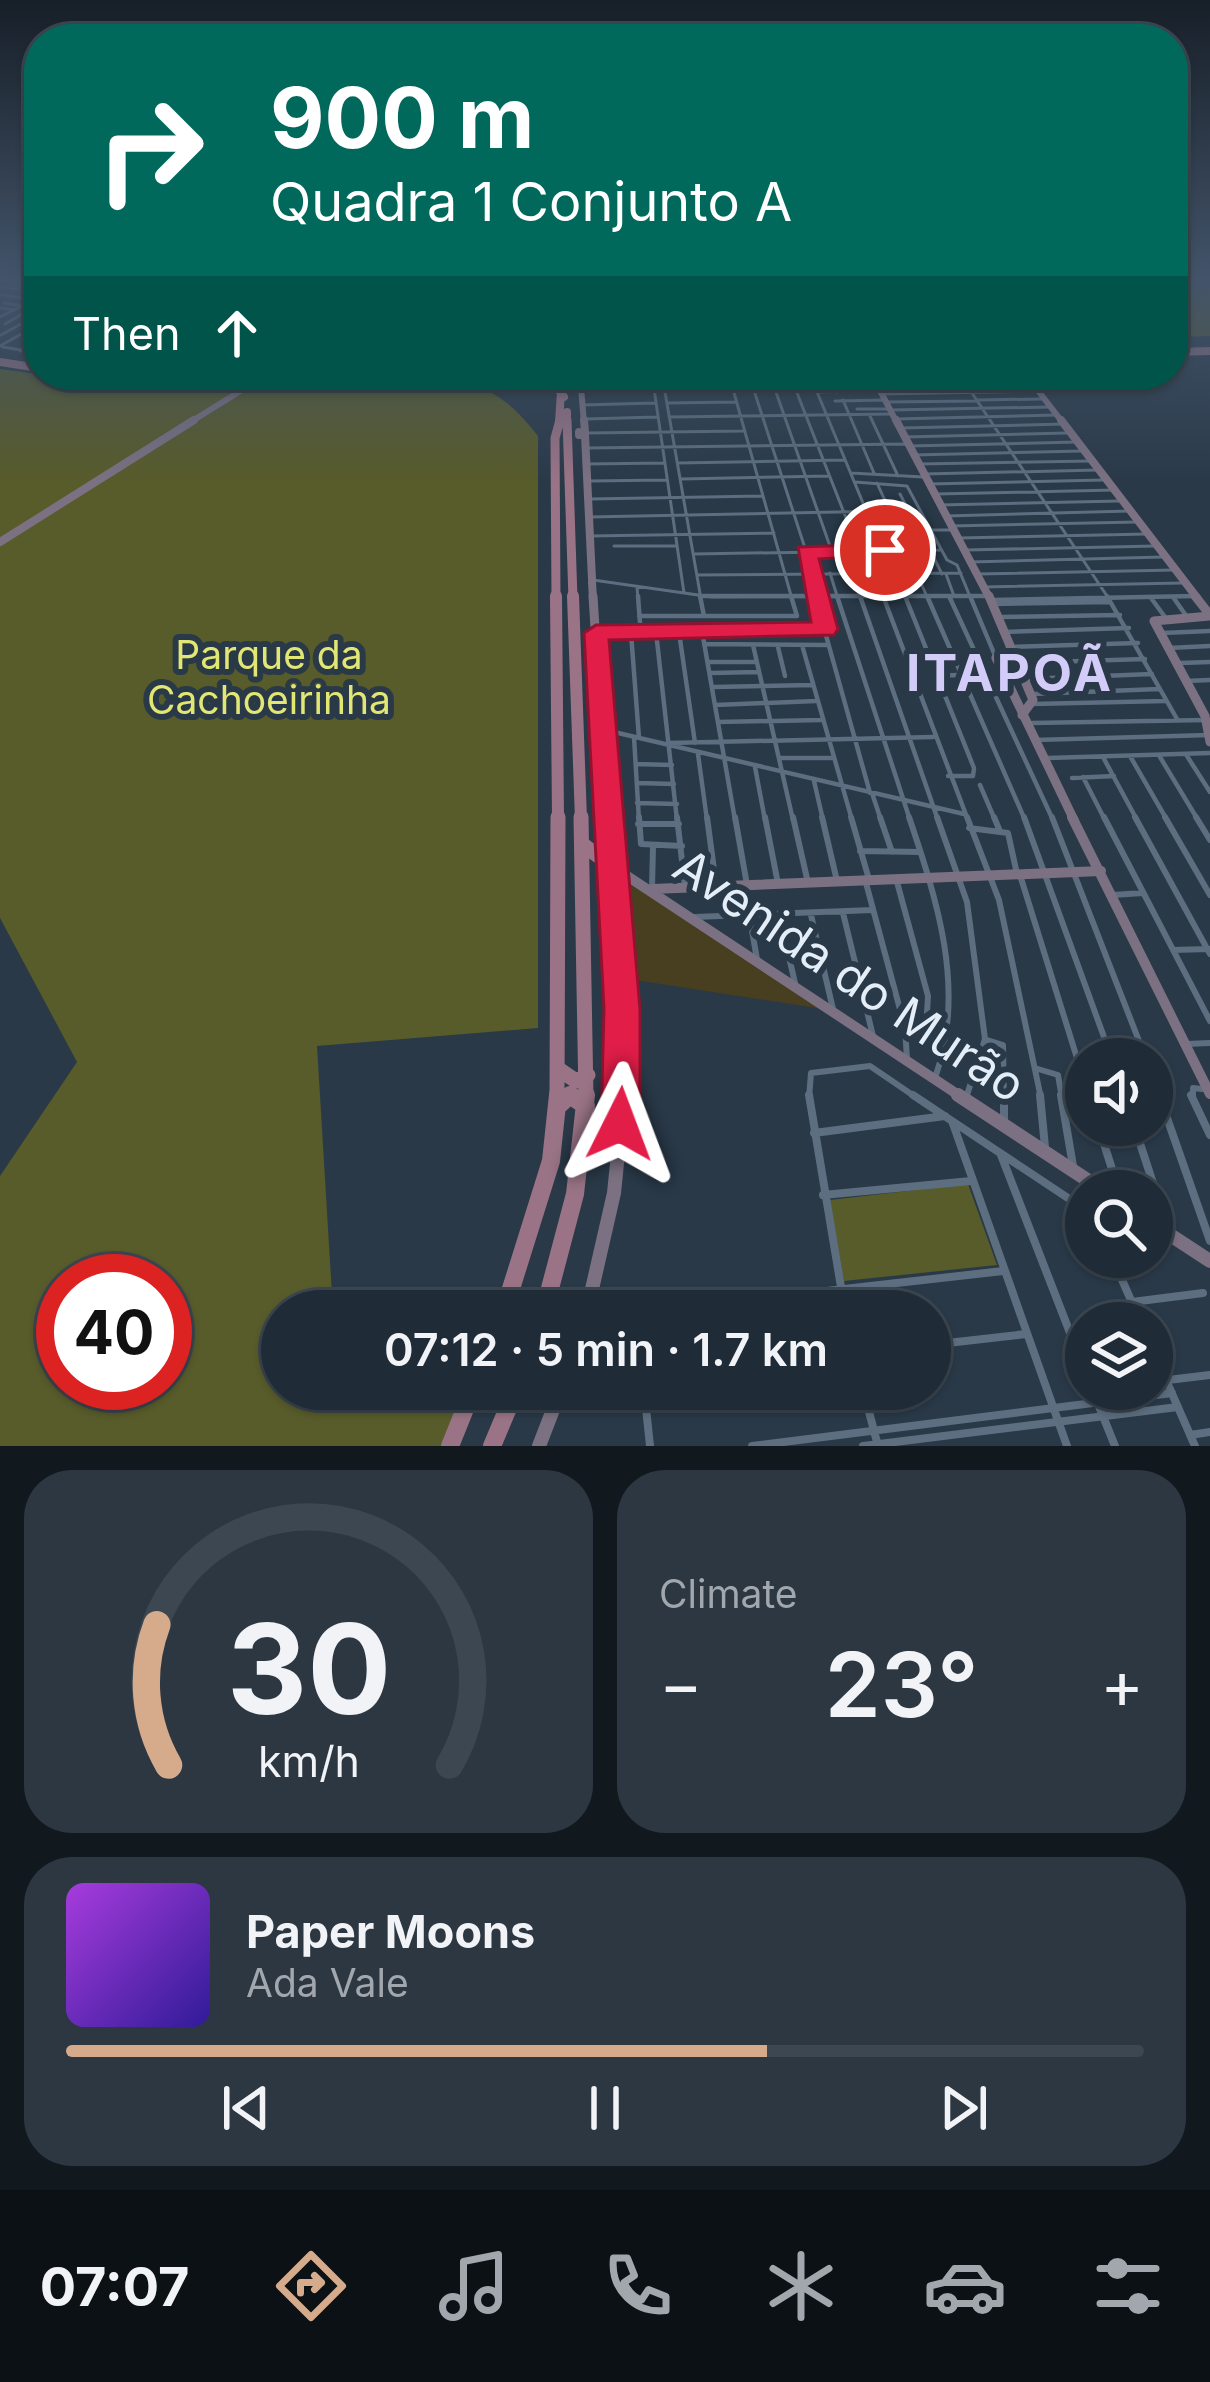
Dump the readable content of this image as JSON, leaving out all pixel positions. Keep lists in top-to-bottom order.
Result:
{
  "streets": {
    "street": ["Avenida do Murão"]
  },
  "districts": ["ITAPOÃ"],
  "parks": ["Parque da Cachoeirinha"],
  "page": {
    "turn": ["900 m", "Quadra 1 Conjunto A"],
    "then": "Then",
    "limit": "40",
    "trip": "07:12 · 5 min · 1.7 km",
    "tile": "Climate",
    "heat": ["−", "23°", "+"],
    "song": ["Paper Moons", "Ada Vale"],
    "tabs": "07:07",
    "gauge": ["30", "km/h"]
  }
}
